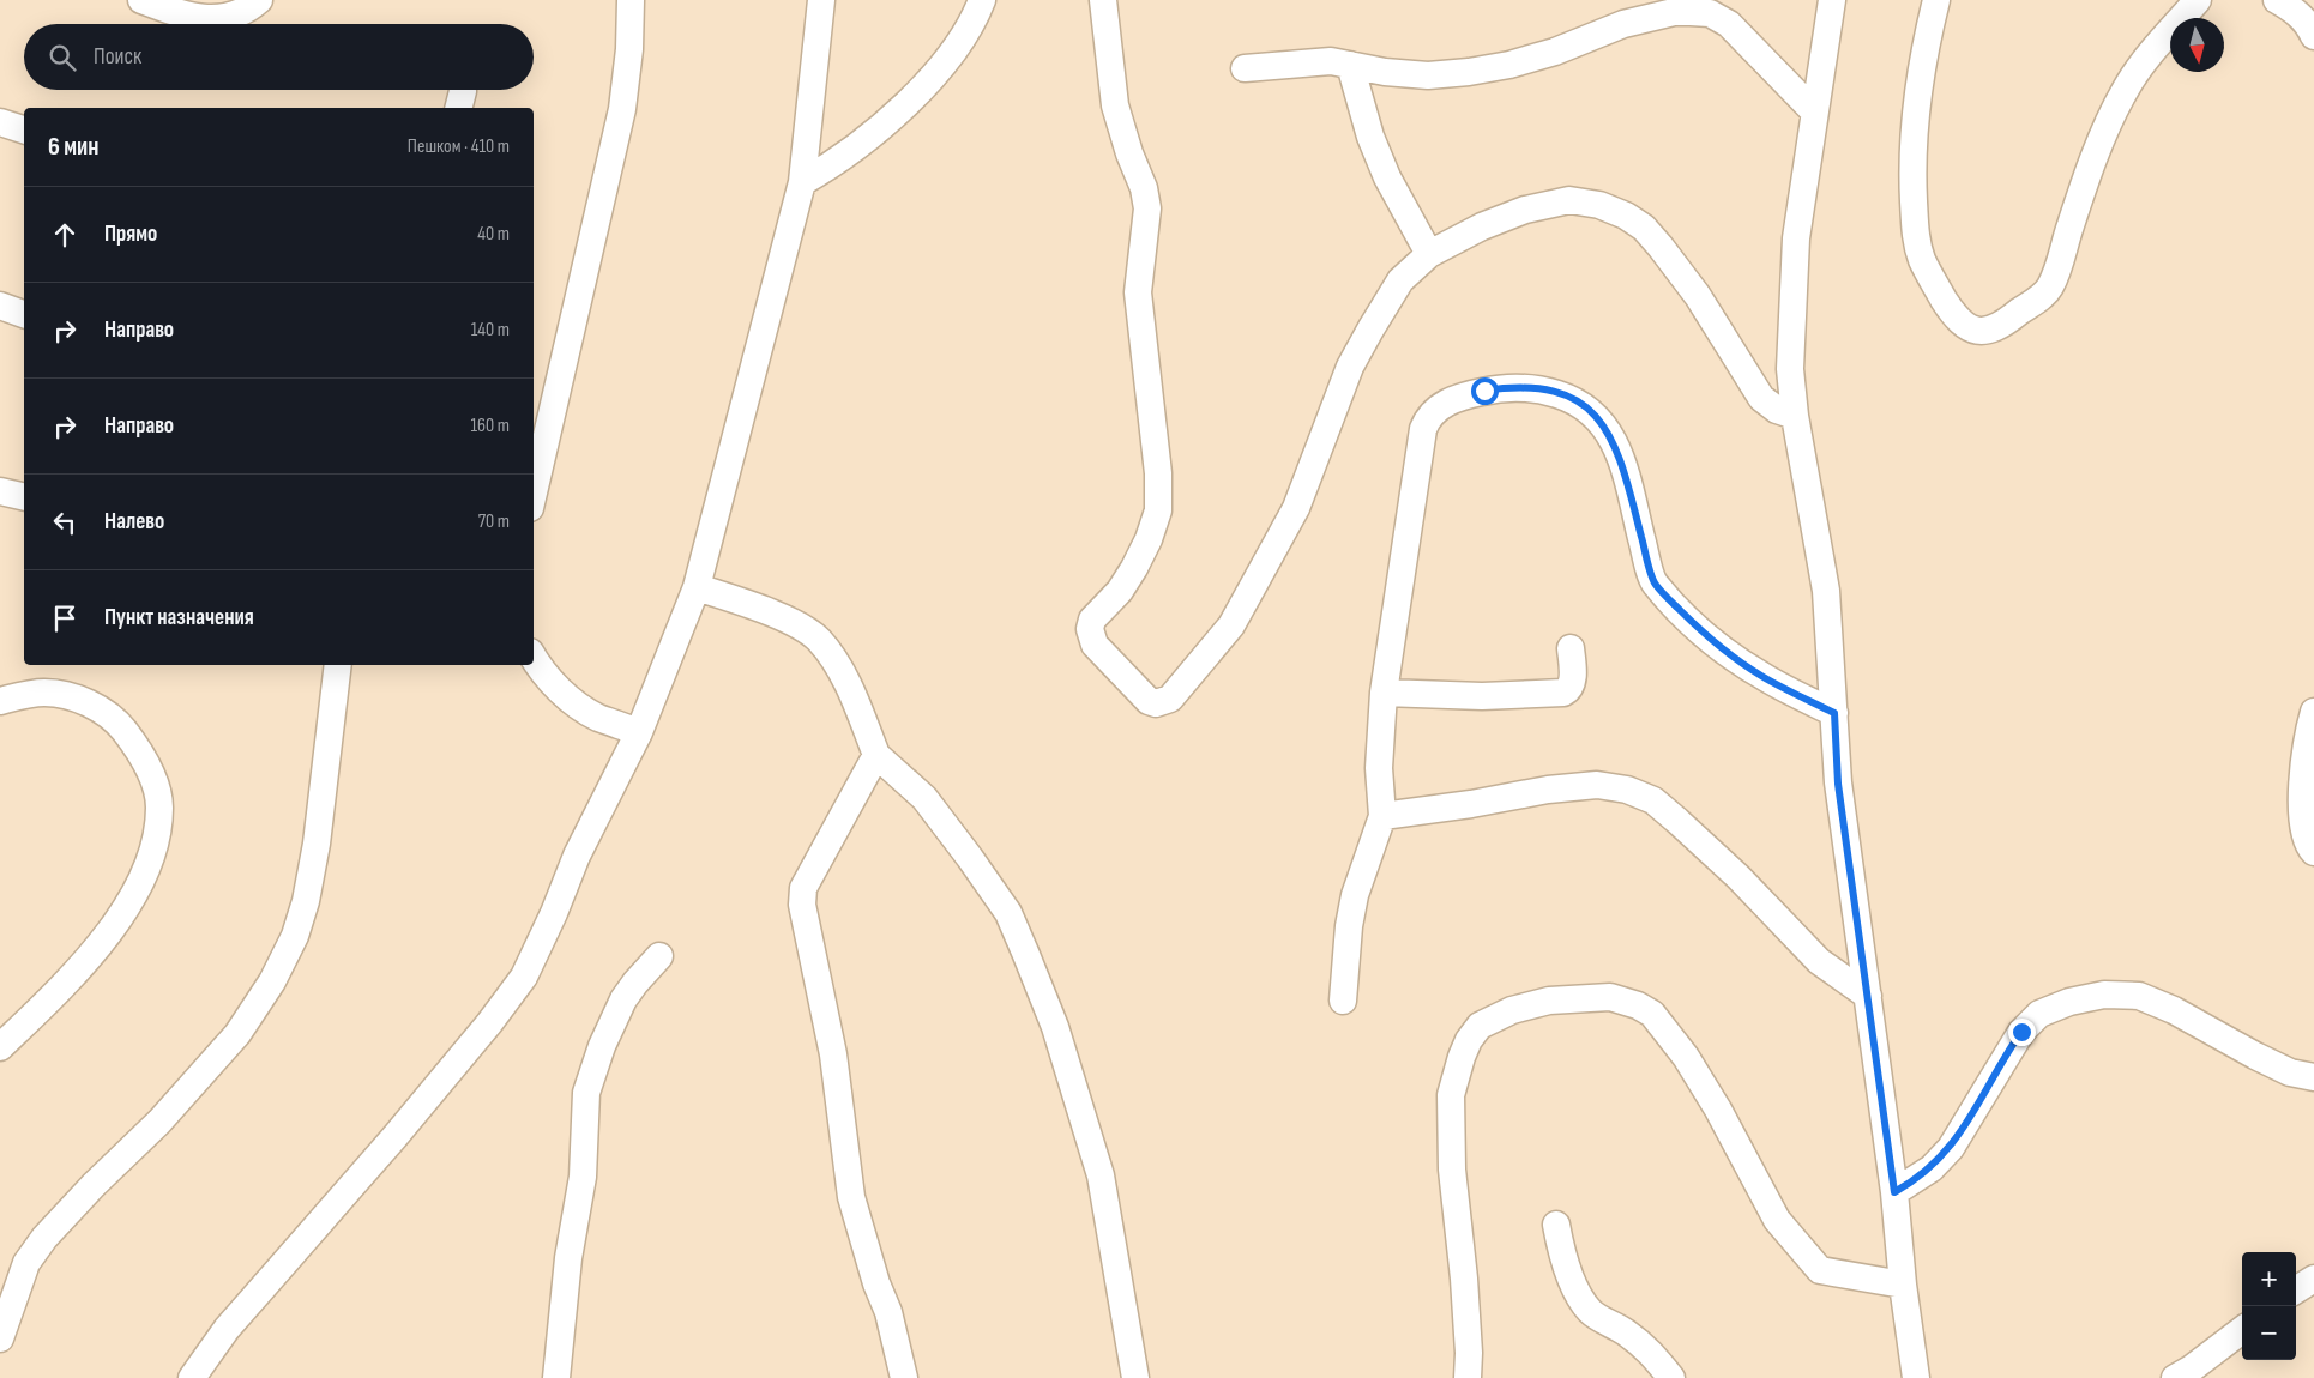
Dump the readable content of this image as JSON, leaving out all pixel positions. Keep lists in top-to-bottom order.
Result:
{
  "north": "bottom",
  "page": {
    "search": "Поиск",
    "heading": ["6 мин", "Пешком · 410 m"],
    "list": [
      ["Прямо", "40 m"],
      ["Направо", "140 m"],
      ["Направо", "160 m"],
      ["Налево", "70 m"],
      "Пункт назначения"
    ],
    "map_buttons": ["+", "−"]
  }
}
